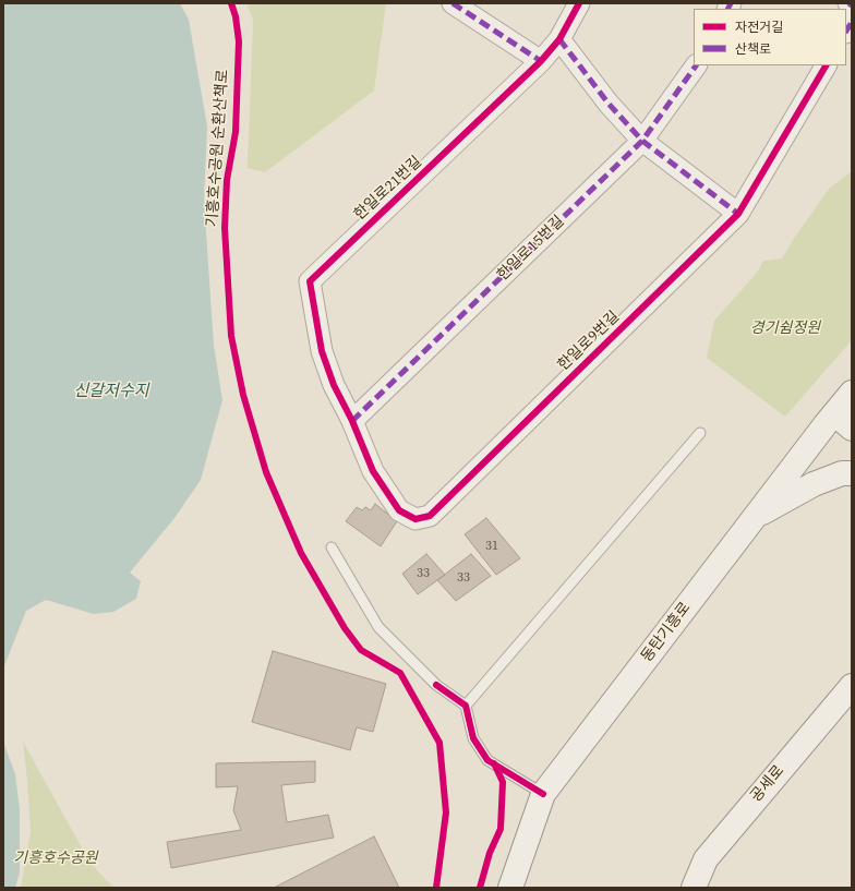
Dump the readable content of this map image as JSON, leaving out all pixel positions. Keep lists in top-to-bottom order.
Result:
{
  "streets": {
    "main road": ["동탄기흥로", "공세로"],
    "street": ["한일로21번길", "한일로15번길", "한일로9번길"],
    "cycle path": ["기흥호수공원 순환산책로"]
  },
  "crossings": [
    ["한일로21번길", "한일로15번길"],
    ["한일로21번길", "한일로9번길"],
    ["한일로15번길", "한일로9번길"]
  ],
  "water": ["신갈저수지"],
  "parks": ["경기쉼정원", "기흥호수공원"],
  "house_numbers": ["31", "33", "33"],
  "legend": ["자전거길", "산책로"]
}
